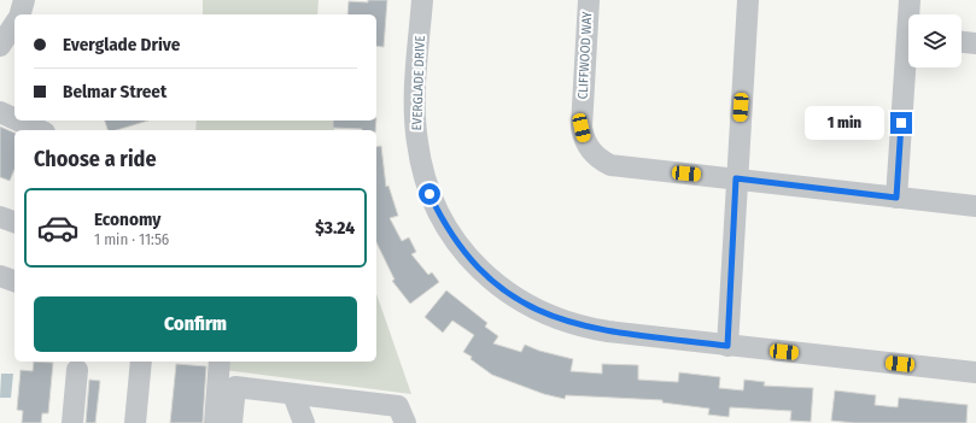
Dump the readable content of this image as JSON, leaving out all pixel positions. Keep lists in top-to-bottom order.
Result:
{
  "streets": {
    "street": ["CLIFFWOOD WAY", "EVERGLADE DRIVE"]
  },
  "page": {
    "banner": ["Everglade Drive", "Belmar Street"],
    "bubble": "1 min",
    "heading": "Choose a ride",
    "list": [
      {
        "name": "Economy",
        "note": "1 min · 11:56",
        "value": "$3.24"
      }
    ],
    "buttons": "Confirm"
  }
}
